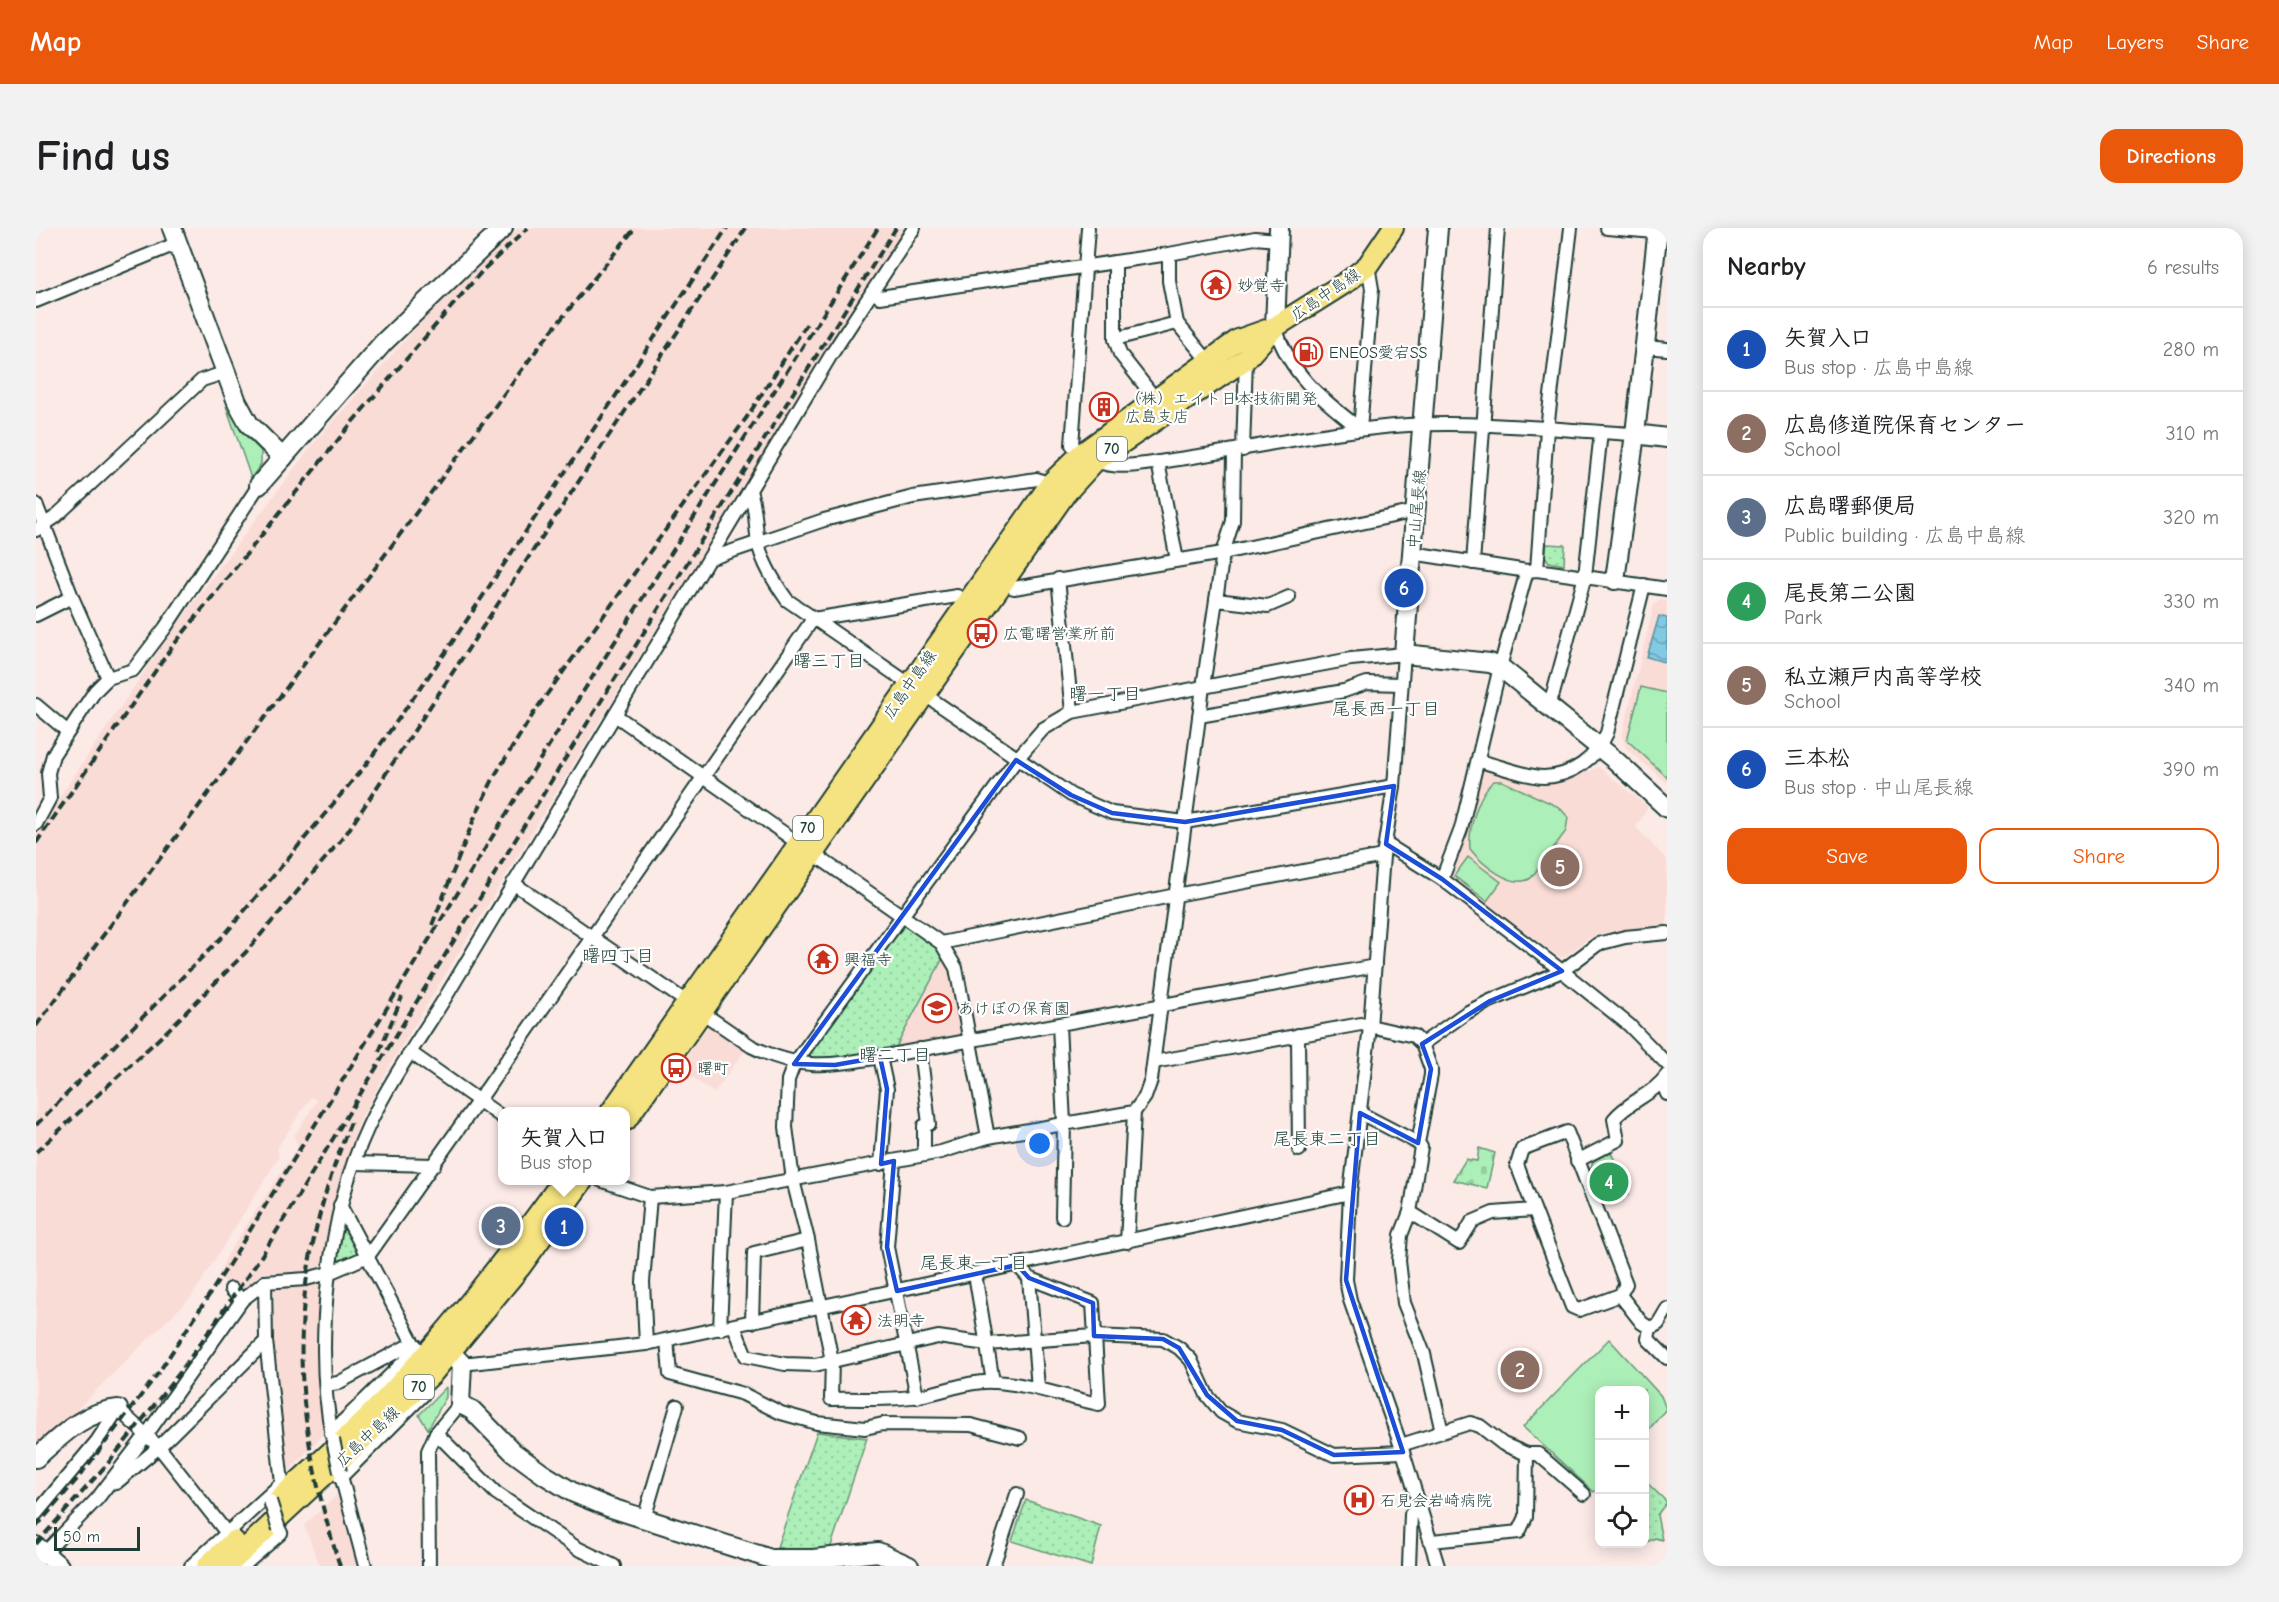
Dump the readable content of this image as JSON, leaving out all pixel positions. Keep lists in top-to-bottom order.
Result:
{
  "streets": {
    "main road": ["広島中島線", "70"],
    "street": ["中山尾長線"]
  },
  "districts": [
    "曙三丁目",
    "曙一丁目",
    "尾長西一丁目",
    "曙四丁目",
    "曙二丁目",
    "尾長東二丁目",
    "尾長東一丁目"
  ],
  "places": {
    "temple": ["妙覚寺", "興福寺", "法明寺"],
    "fuel station": ["ENEOS愛宕SS"],
    "building": ["（株）エイト日本技術開発 広島支店"],
    "bus stop": ["広電曙営業所前", "曙町"],
    "school or university": ["あけぼの保育園"],
    "hospital": ["石見会岩崎病院"]
  },
  "scale_bar": "50 m",
  "page": {
    "header": "Map",
    "nav": ["Map", "Layers", "Share"],
    "buttons": [
      "Directions",
      ["Save", "Share"]
    ],
    "title": "Find us",
    "heading": ["Nearby", "6 results"],
    "list": [
      {
        "mark": "1",
        "name": "矢賀入口",
        "note": "Bus stop · 広島中島線",
        "value": "280 m"
      },
      {
        "mark": "2",
        "name": "広島修道院保育センター",
        "note": "School",
        "value": "310 m"
      },
      {
        "mark": "3",
        "name": "広島曙郵便局",
        "note": "Public building · 広島中島線",
        "value": "320 m"
      },
      {
        "mark": "4",
        "name": "尾長第二公園",
        "note": "Park",
        "value": "330 m"
      },
      {
        "mark": "5",
        "name": "私立瀬戸内高等学校",
        "note": "School",
        "value": "340 m"
      },
      {
        "mark": "6",
        "name": "三本松",
        "note": "Bus stop · 中山尾長線",
        "value": "390 m"
      }
    ],
    "pins": [
      "6",
      "5",
      "4",
      "3",
      "1",
      "2"
    ],
    "popup": ["矢賀入口", "Bus stop"],
    "map_buttons": ["+", "−"],
    "scale": "50 m"
  }
}
